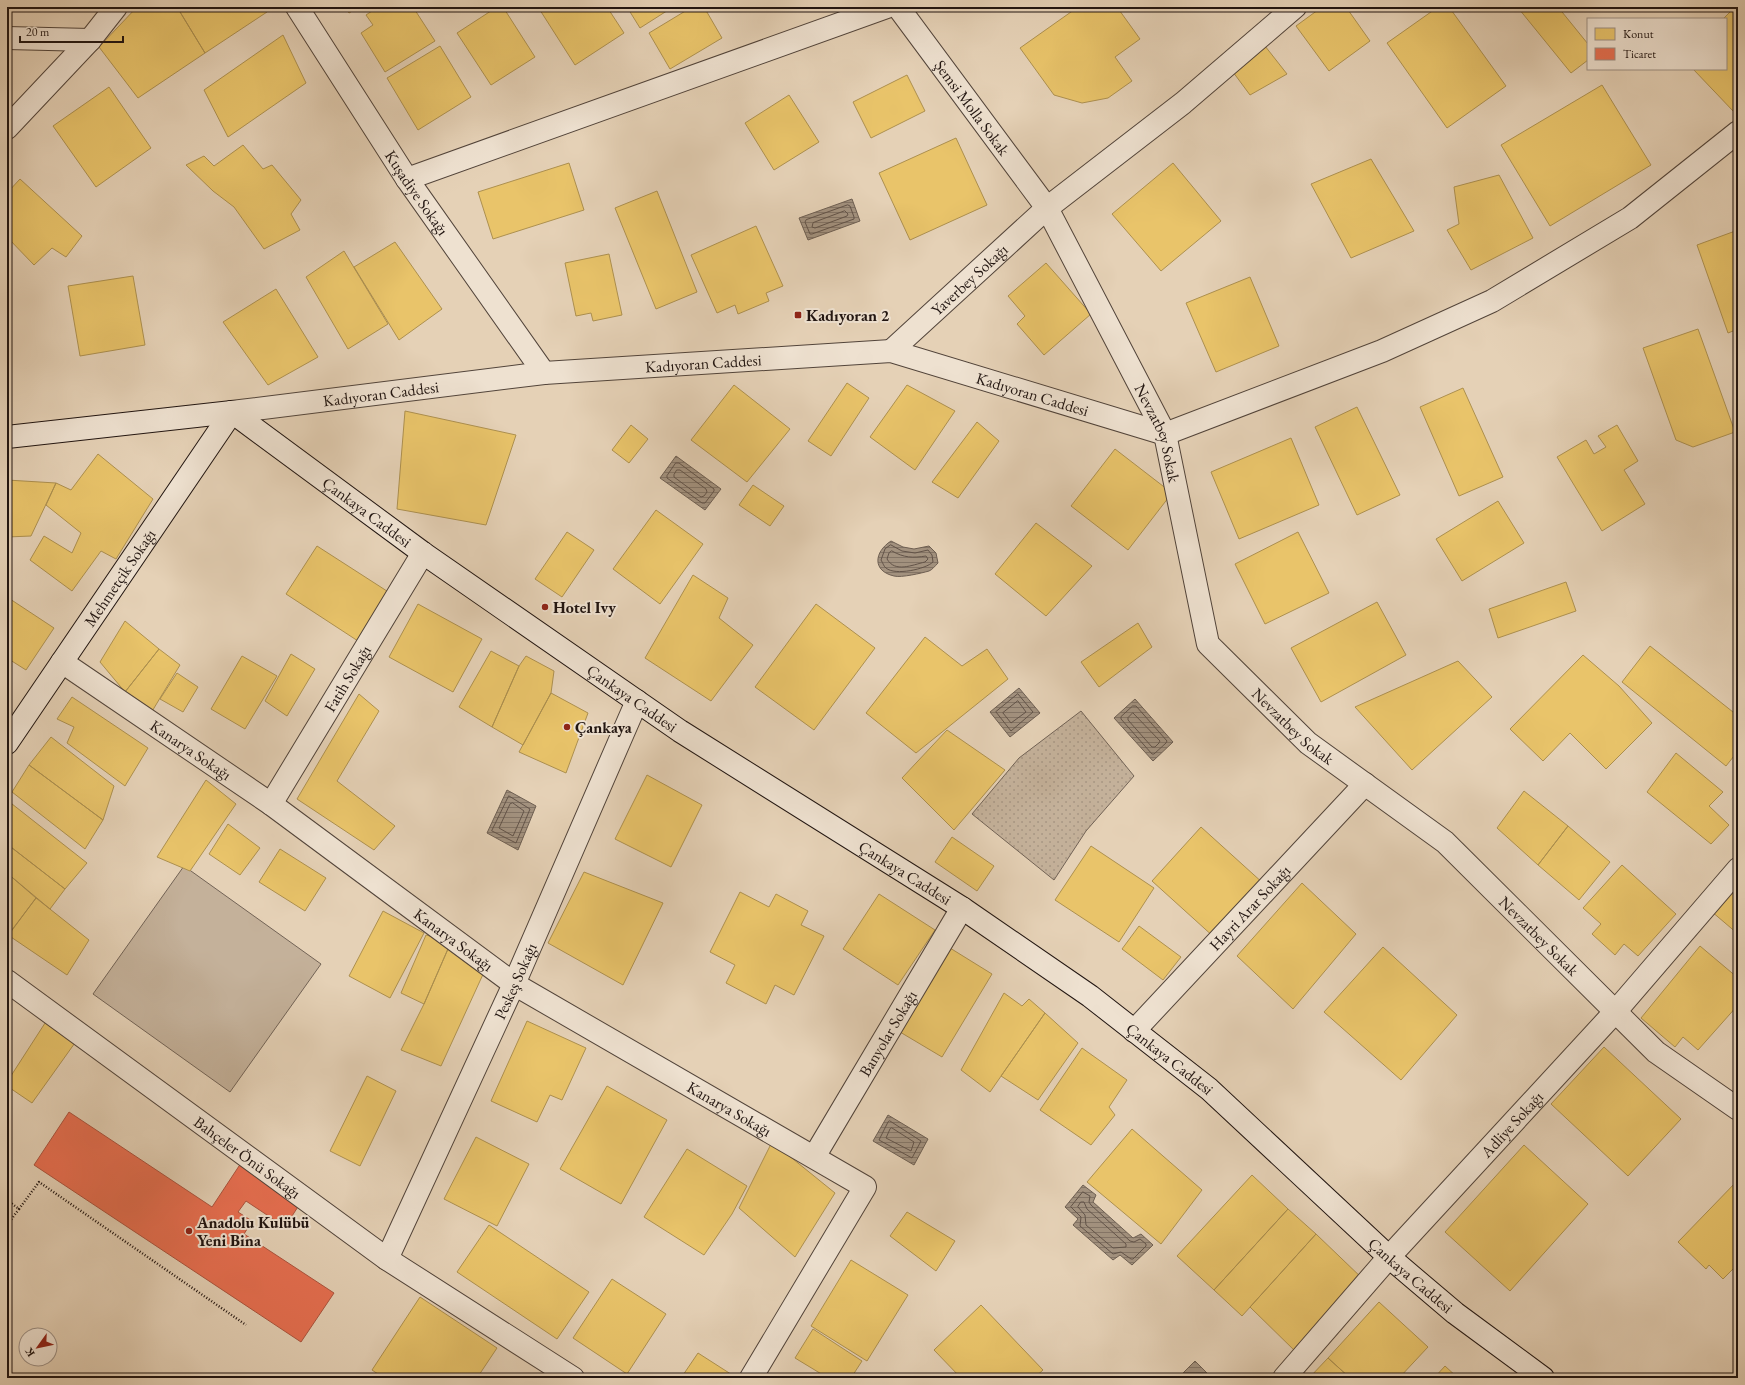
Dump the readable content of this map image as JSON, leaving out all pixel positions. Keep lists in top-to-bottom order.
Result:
{
  "streets": {
    "street": [
      "Şemsi Molla Sokak",
      "Kuşadiye Sokağı",
      "Yaverbey Sokağı",
      "Kadıyoran Caddesi",
      "Nevzatbey Sokak",
      "Çankaya Caddesi",
      "Mehmetçik Sokağı",
      "Fatih Sokağı",
      "Kanarya Sokağı",
      "Hayri Arar Sokağı",
      "Peskeş Sokağı",
      "Banyolar Sokağı",
      "Adliye Sokağı",
      "Bahçeler Önü Sokağı"
    ]
  },
  "crossings": [
    ["Şemsi Molla Sokak", "Yaverbey Sokağı"],
    ["Şemsi Molla Sokak", "Nevzatbey Sokak"],
    ["Kuşadiye Sokağı", "Kadıyoran Caddesi"],
    ["Yaverbey Sokağı", "Kadıyoran Caddesi"],
    ["Yaverbey Sokağı", "Nevzatbey Sokak"],
    ["Kadıyoran Caddesi", "Nevzatbey Sokak"],
    ["Kadıyoran Caddesi", "Çankaya Caddesi"],
    ["Kadıyoran Caddesi", "Mehmetçik Sokağı"],
    ["Nevzatbey Sokak", "Hayri Arar Sokağı"],
    ["Nevzatbey Sokak", "Adliye Sokağı"],
    ["Çankaya Caddesi", "Mehmetçik Sokağı"],
    ["Çankaya Caddesi", "Fatih Sokağı"],
    ["Çankaya Caddesi", "Hayri Arar Sokağı"],
    ["Çankaya Caddesi", "Peskeş Sokağı"],
    ["Çankaya Caddesi", "Banyolar Sokağı"],
    ["Çankaya Caddesi", "Adliye Sokağı"],
    ["Mehmetçik Sokağı", "Kanarya Sokağı"],
    ["Fatih Sokağı", "Kanarya Sokağı"],
    ["Kanarya Sokağı", "Peskeş Sokağı"],
    ["Kanarya Sokağı", "Banyolar Sokağı"],
    ["Peskeş Sokağı", "Bahçeler Önü Sokağı"]
  ],
  "places": {
    "transit": ["Kadıyoran 2"],
    "other": ["Hotel Ivy", "Çankaya", "Anadolu Kulübü Yeni Bina"]
  },
  "legend": ["Konut", "Ticaret"],
  "scale_bar": "20 m",
  "north": "bottom left"
}
